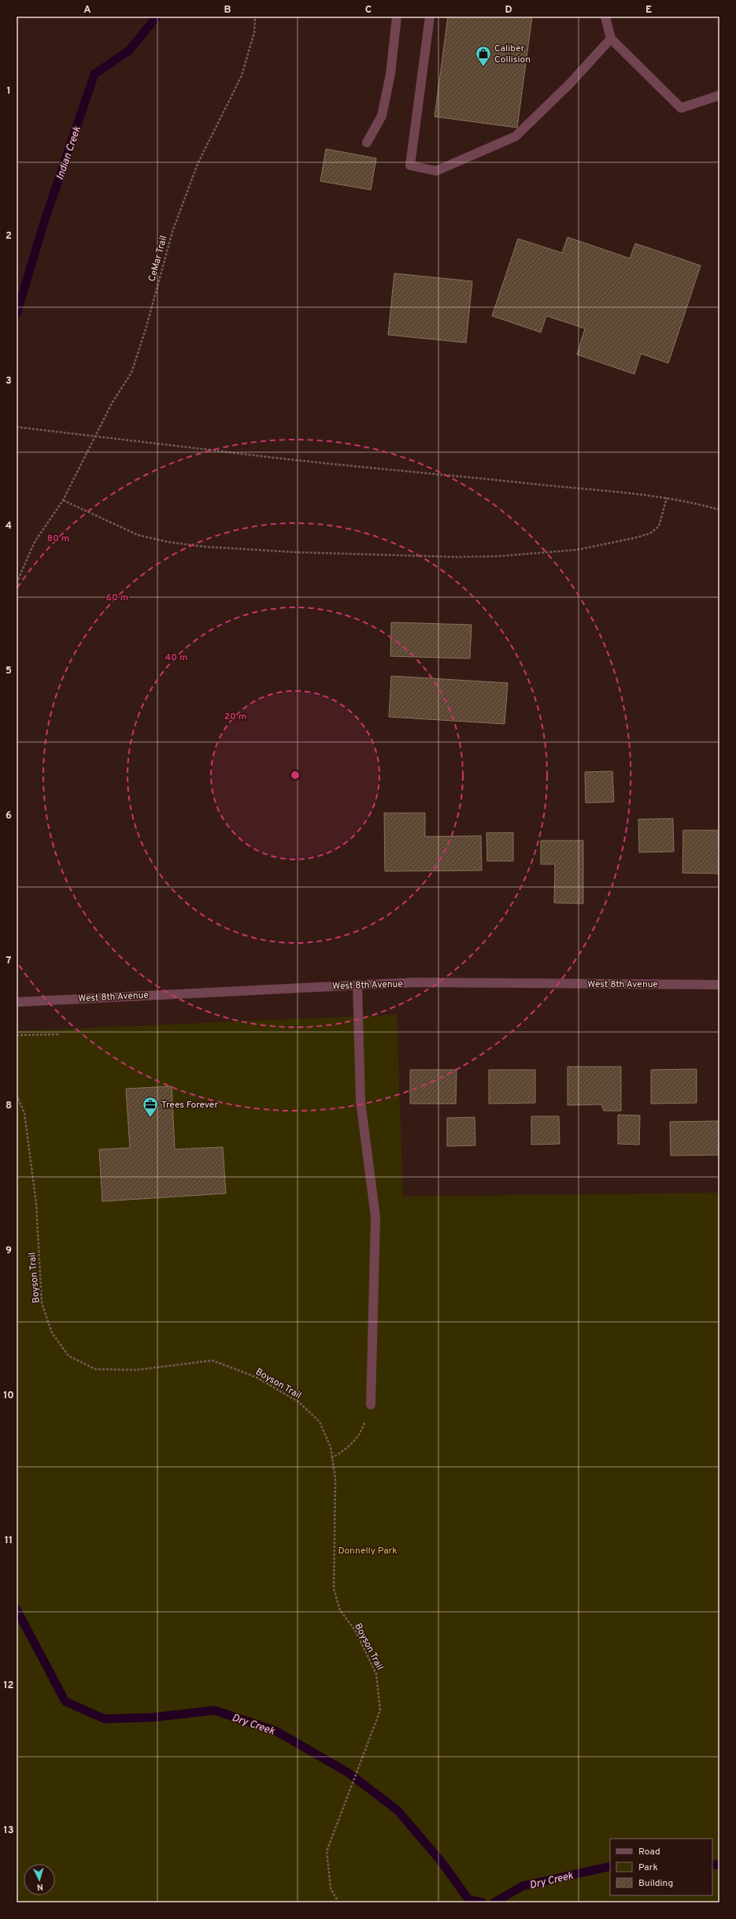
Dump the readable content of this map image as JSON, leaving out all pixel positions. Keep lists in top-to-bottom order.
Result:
{
  "streets": {
    "street": ["West 8th Avenue"],
    "path": ["CeMar Trail", "Boyson Trail"]
  },
  "water": ["Indian Creek", "Dry Creek"],
  "parks": ["Donnelly Park"],
  "places": {
    "shop": ["Caliber Collision"],
    "office": ["Trees Forever"]
  },
  "legend": ["Road", "Park", "Building"],
  "north": "bottom",
  "grid": {
    "columns": [
      "A",
      "B",
      "C",
      "D",
      "E"
    ],
    "rows": [
      "1",
      "2",
      "3",
      "4",
      "5",
      "6",
      "7",
      "8",
      "9",
      "10",
      "11",
      "12",
      "13"
    ]
  },
  "rings": [
    "80 m",
    "60 m",
    "40 m",
    "20 m"
  ]
}
